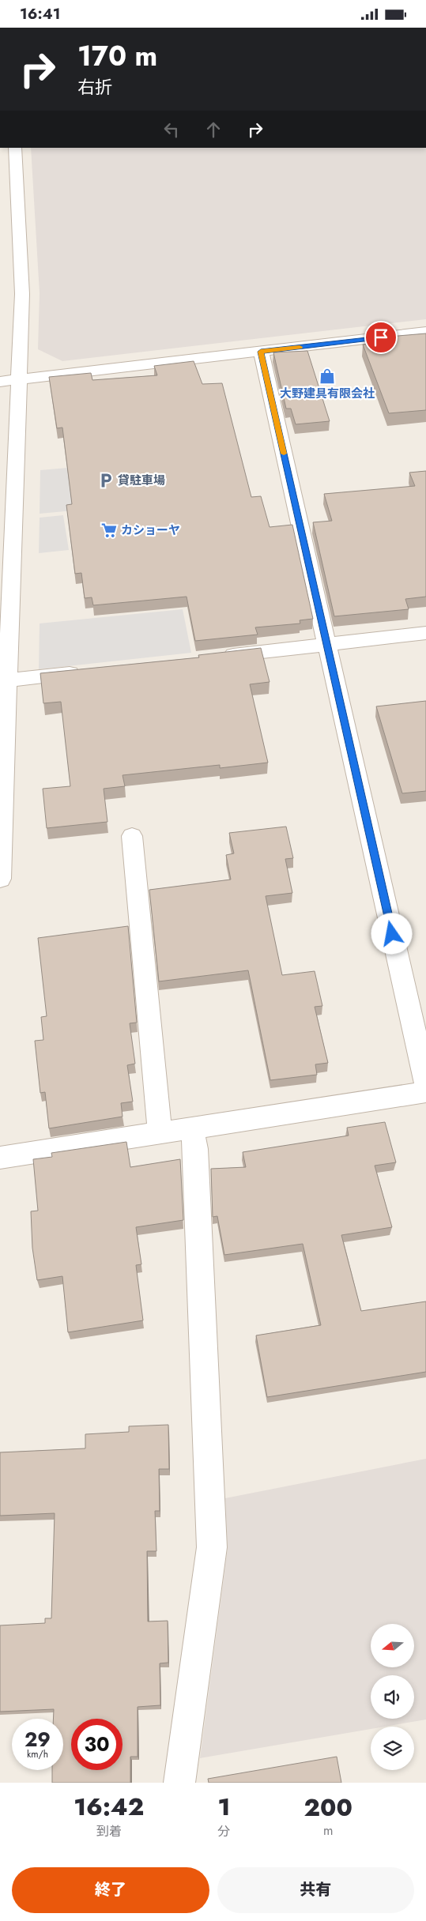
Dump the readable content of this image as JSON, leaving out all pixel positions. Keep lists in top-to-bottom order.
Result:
{
  "places": {
    "shop": ["大野建具有限会社"],
    "parking": ["貸駐車場"],
    "supermarket": ["カショーヤ"]
  },
  "north": "left",
  "page": {
    "status": "16:41",
    "turn": ["170 m", "右折"],
    "speed": "29 km/h",
    "limit": "30",
    "eta": [
      "16:42",
      "到着",
      "1",
      "分",
      "200",
      "m"
    ],
    "buttons": ["終了", "共有"]
  }
}
